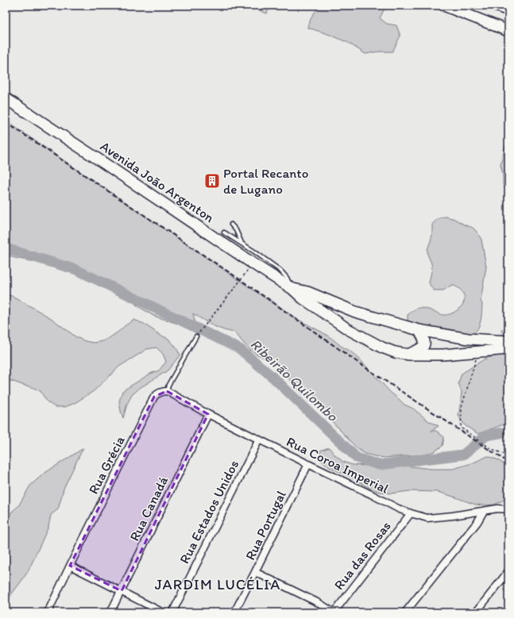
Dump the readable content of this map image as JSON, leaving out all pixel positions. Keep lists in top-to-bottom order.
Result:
{
  "streets": {
    "main road": ["Avenida João Argenton"],
    "street": [
      "Rua Grécia",
      "Rua Coroa Imperial",
      "Rua Canadá",
      "Rua Estados Unidos",
      "Rua Portugal",
      "Rua das Rosas"
    ]
  },
  "crossings": [
    ["Rua Grécia", "Rua Coroa Imperial"],
    ["Rua Coroa Imperial", "Rua Canadá"],
    ["Rua Coroa Imperial", "Rua Estados Unidos"],
    ["Rua Coroa Imperial", "Rua Portugal"],
    ["Rua Coroa Imperial", "Rua das Rosas"]
  ],
  "districts": ["JARDIM LUCÉLIA"],
  "water": ["Ribeirão Quilombo"],
  "places": {
    "building": ["Portal Recanto de Lugano"]
  }
}
